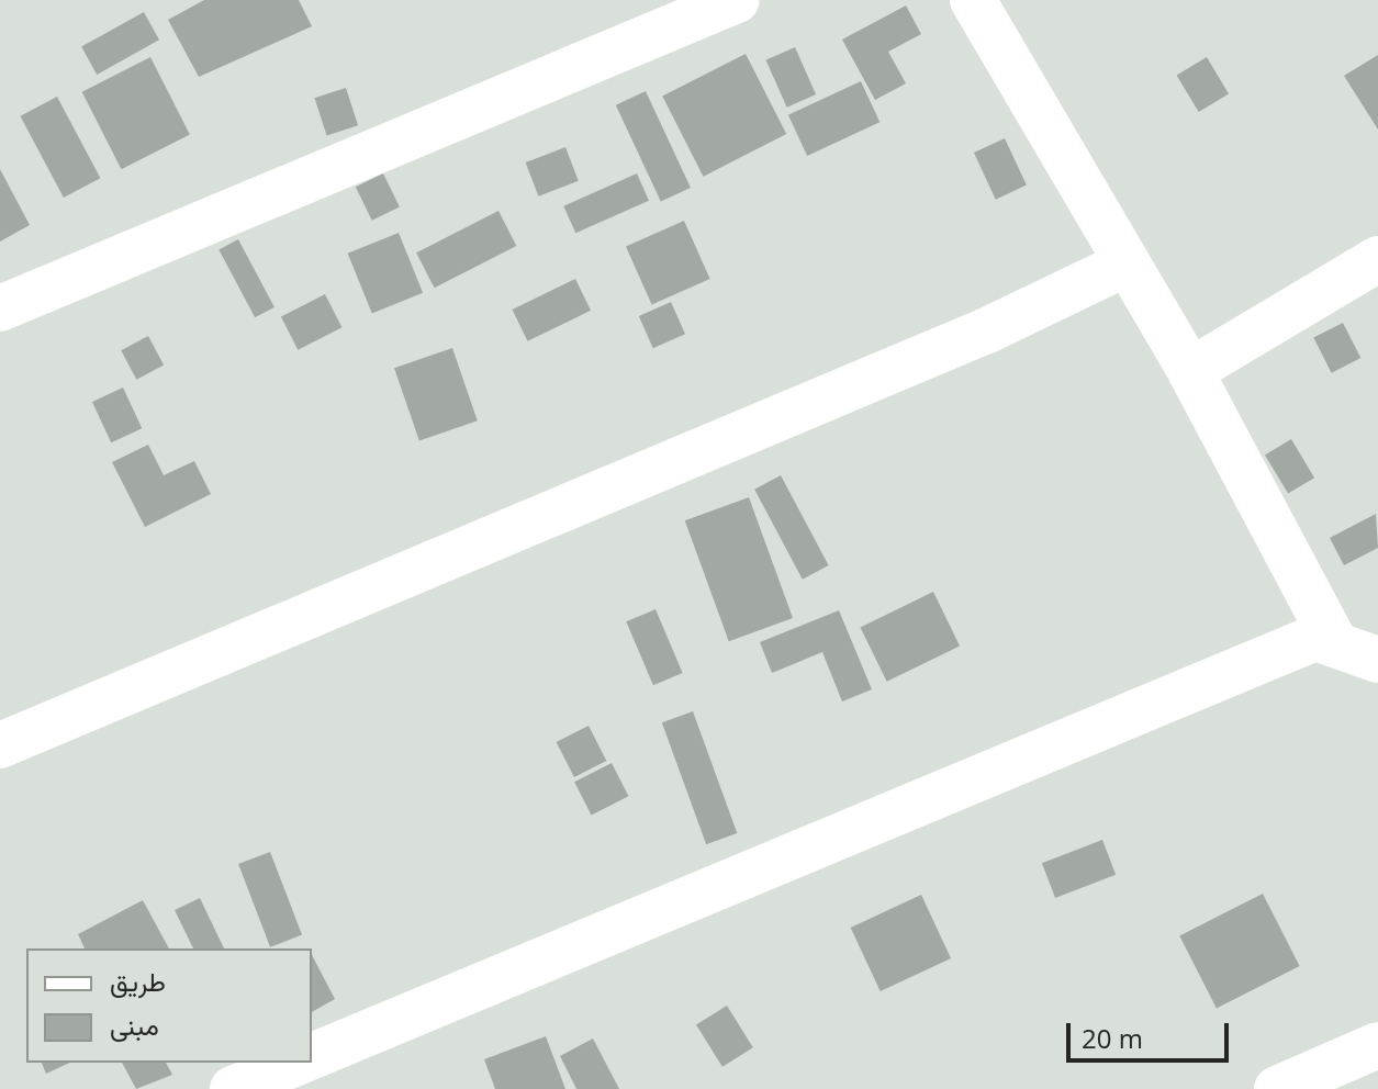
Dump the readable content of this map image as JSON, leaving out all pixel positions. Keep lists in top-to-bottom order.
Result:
{
  "legend": ["طريق", "مبنى"],
  "scale_bar": "20 m"
}
